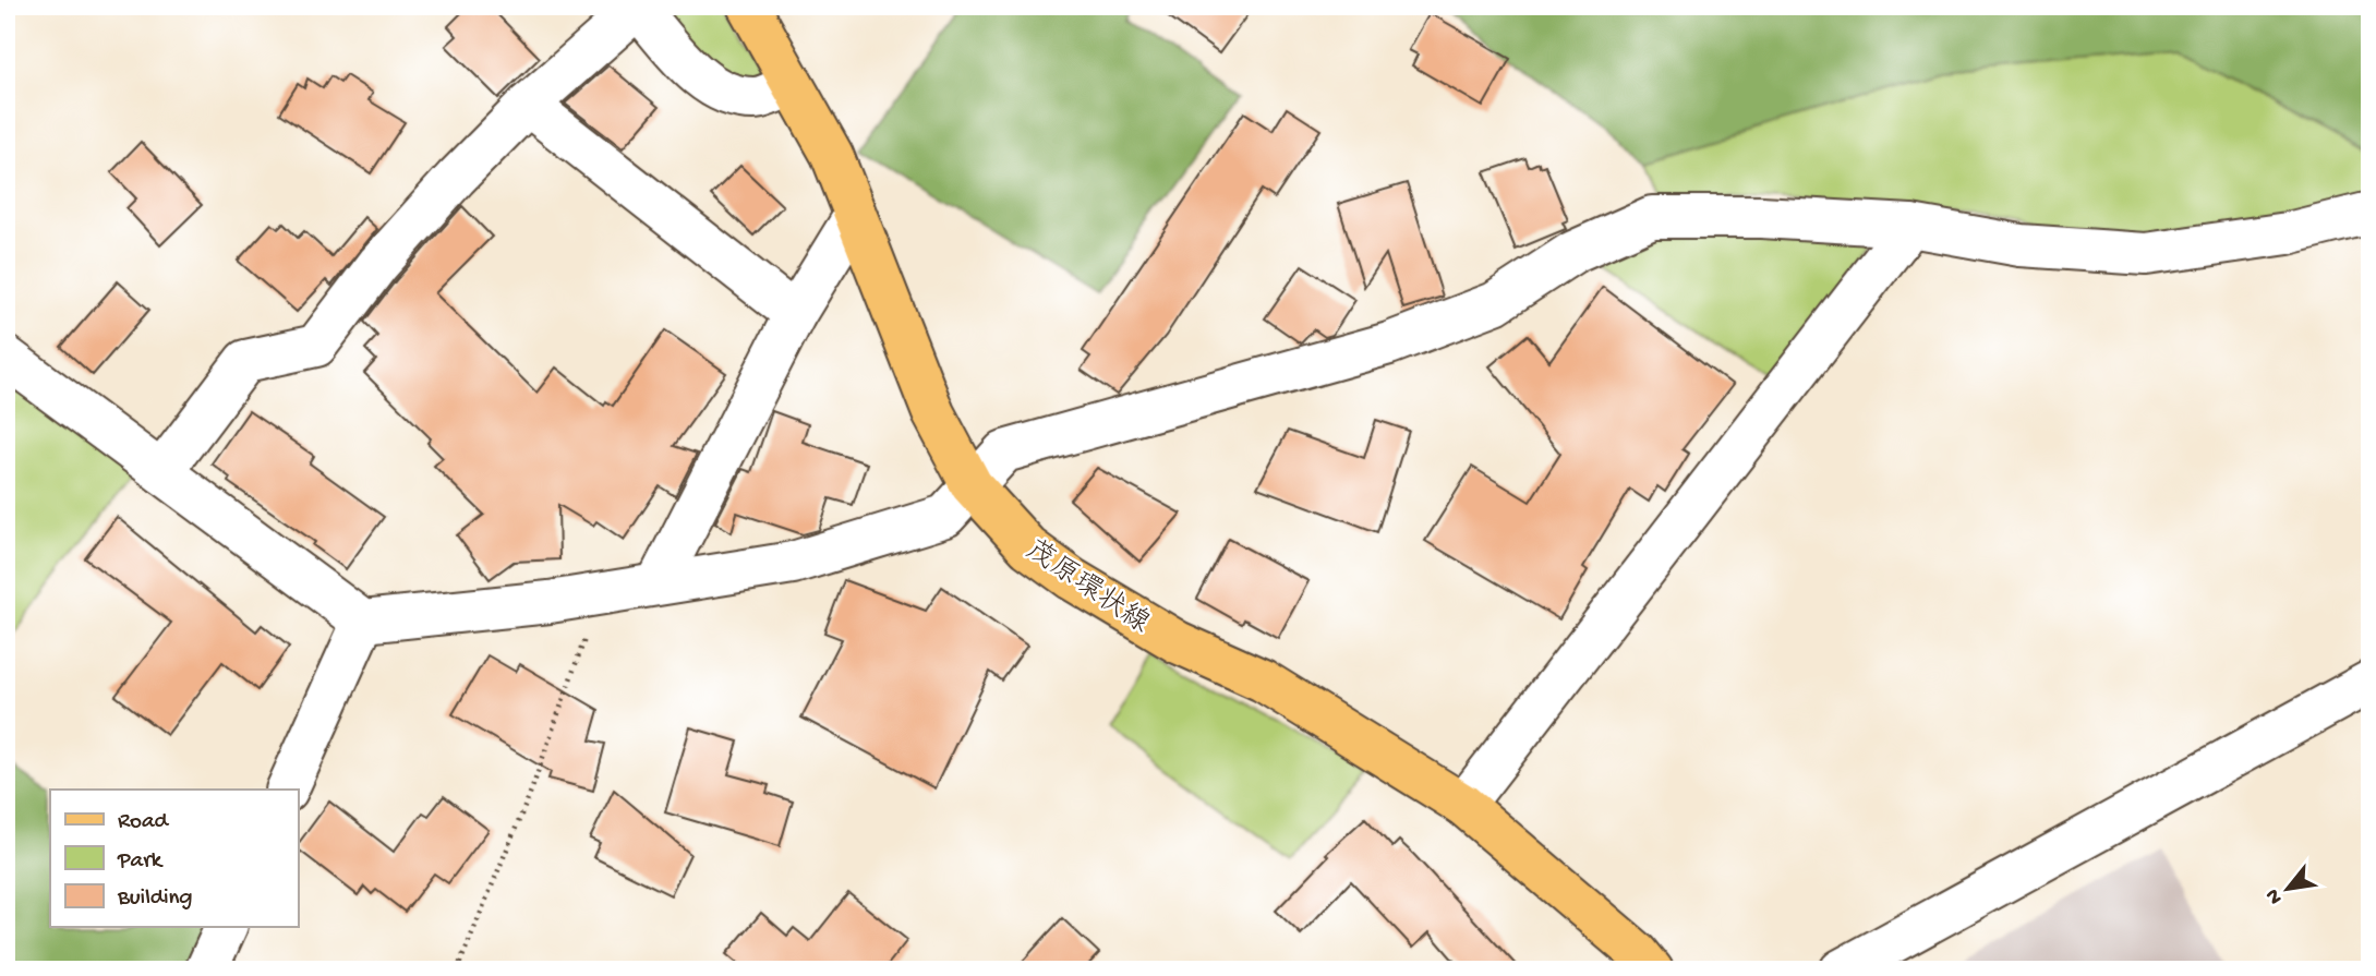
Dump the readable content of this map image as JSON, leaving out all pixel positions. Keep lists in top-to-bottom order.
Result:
{
  "streets": {
    "main road": ["茂原環状線"]
  },
  "legend": ["Road", "Park", "Building"],
  "north": "bottom left"
}
